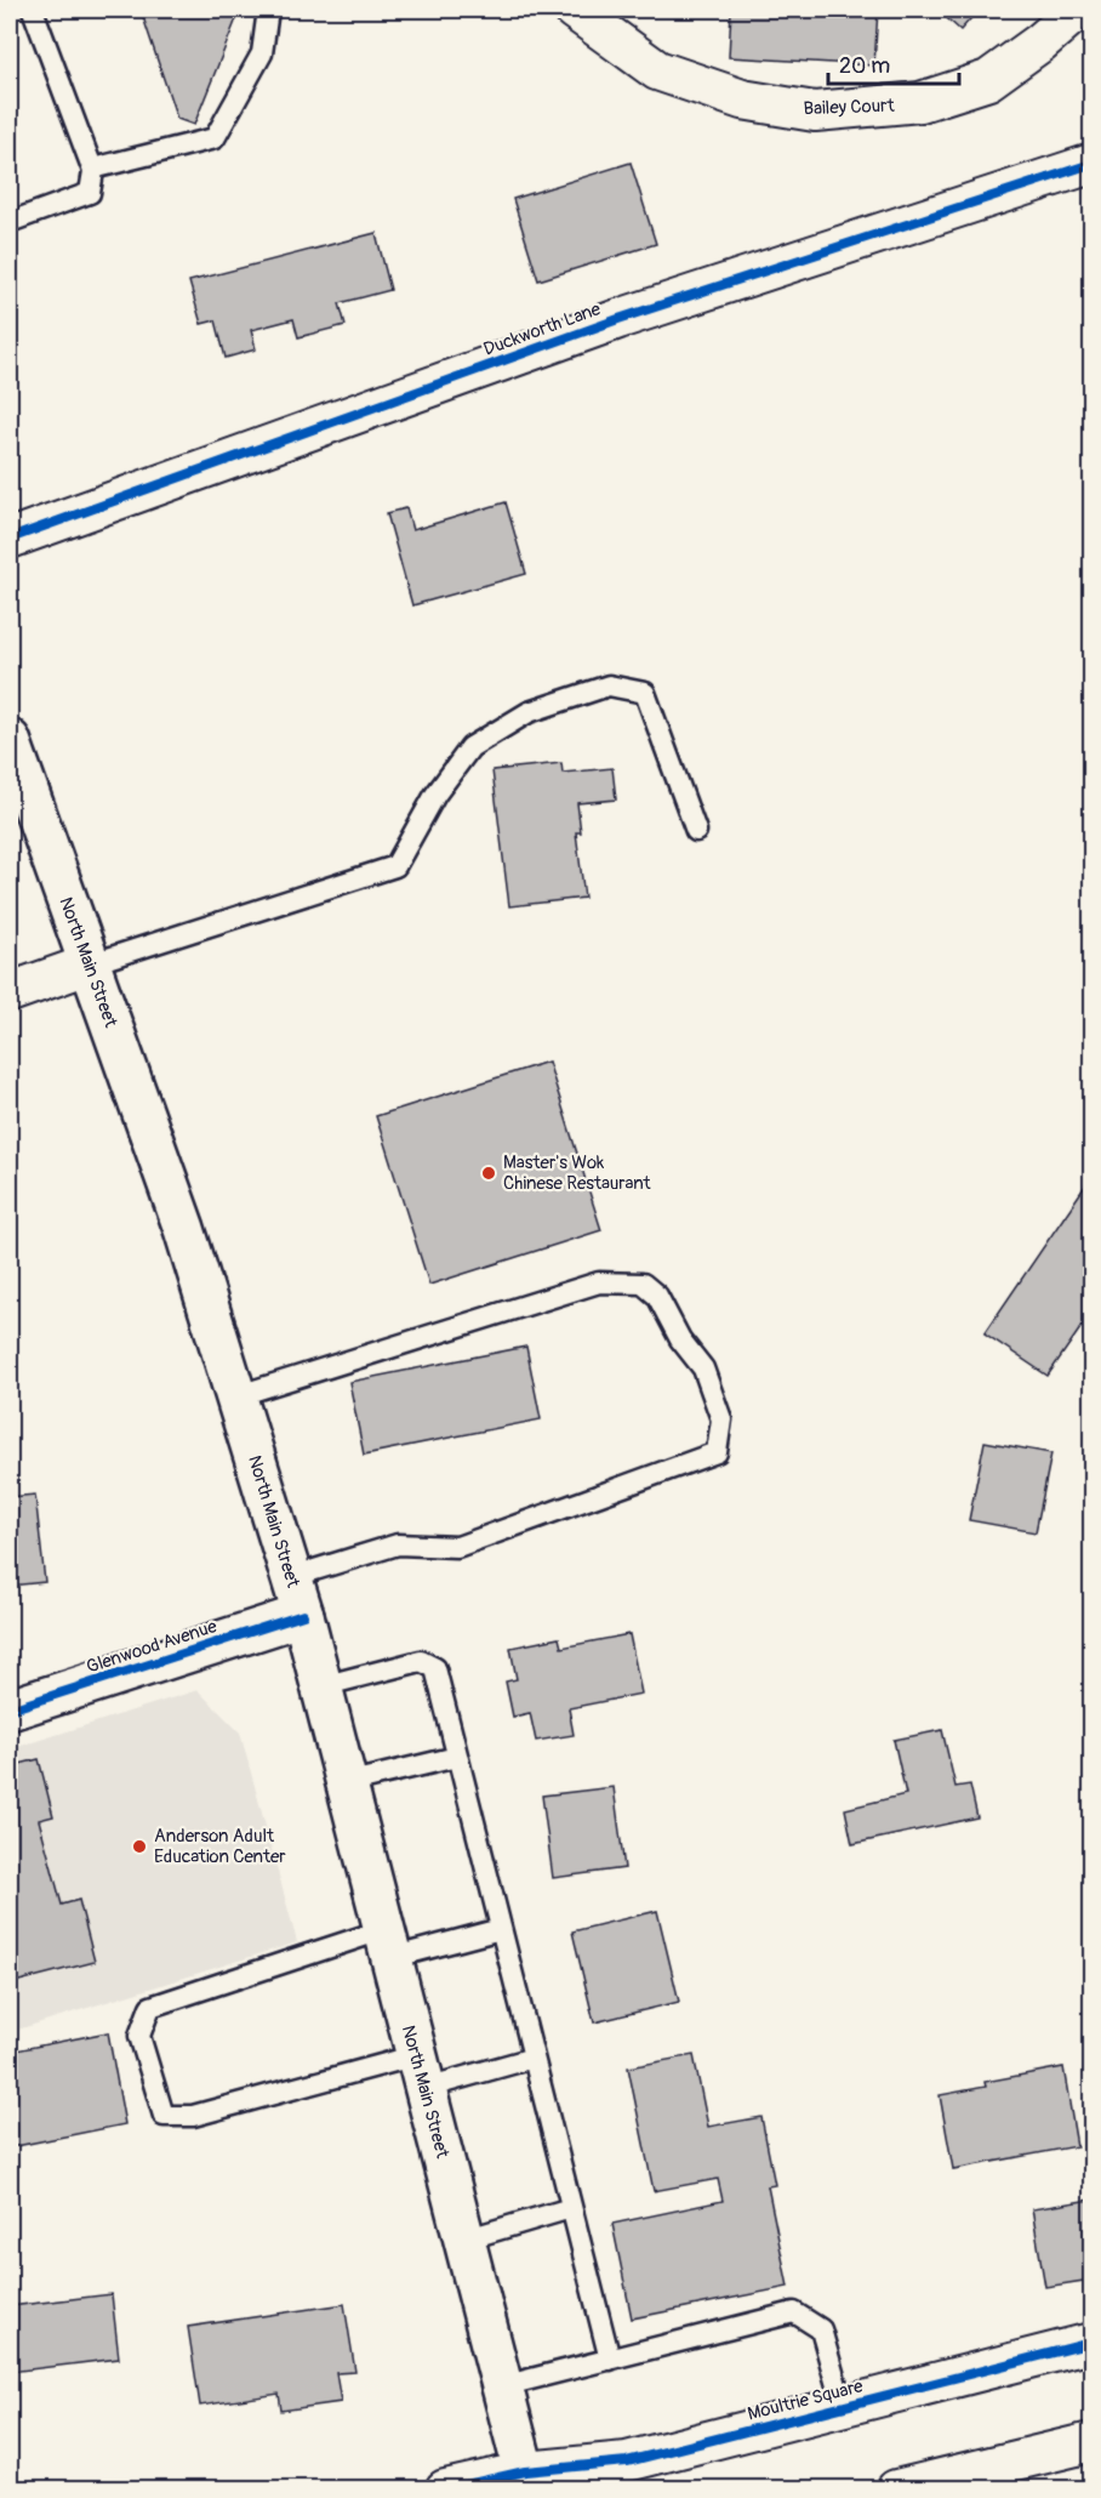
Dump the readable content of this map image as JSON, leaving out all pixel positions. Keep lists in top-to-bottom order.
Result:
{
  "streets": {
    "main road": ["North Main Street", "Glenwood Avenue"],
    "street": ["Bailey Court", "Duckworth Lane", "Moultrie Square"]
  },
  "crossings": [
    ["North Main Street", "Glenwood Avenue"],
    ["North Main Street", "Moultrie Square"]
  ],
  "places": ["Master's Wok Chinese Restaurant", "Anderson Adult Education Center"],
  "scale_bar": "20 m"
}
